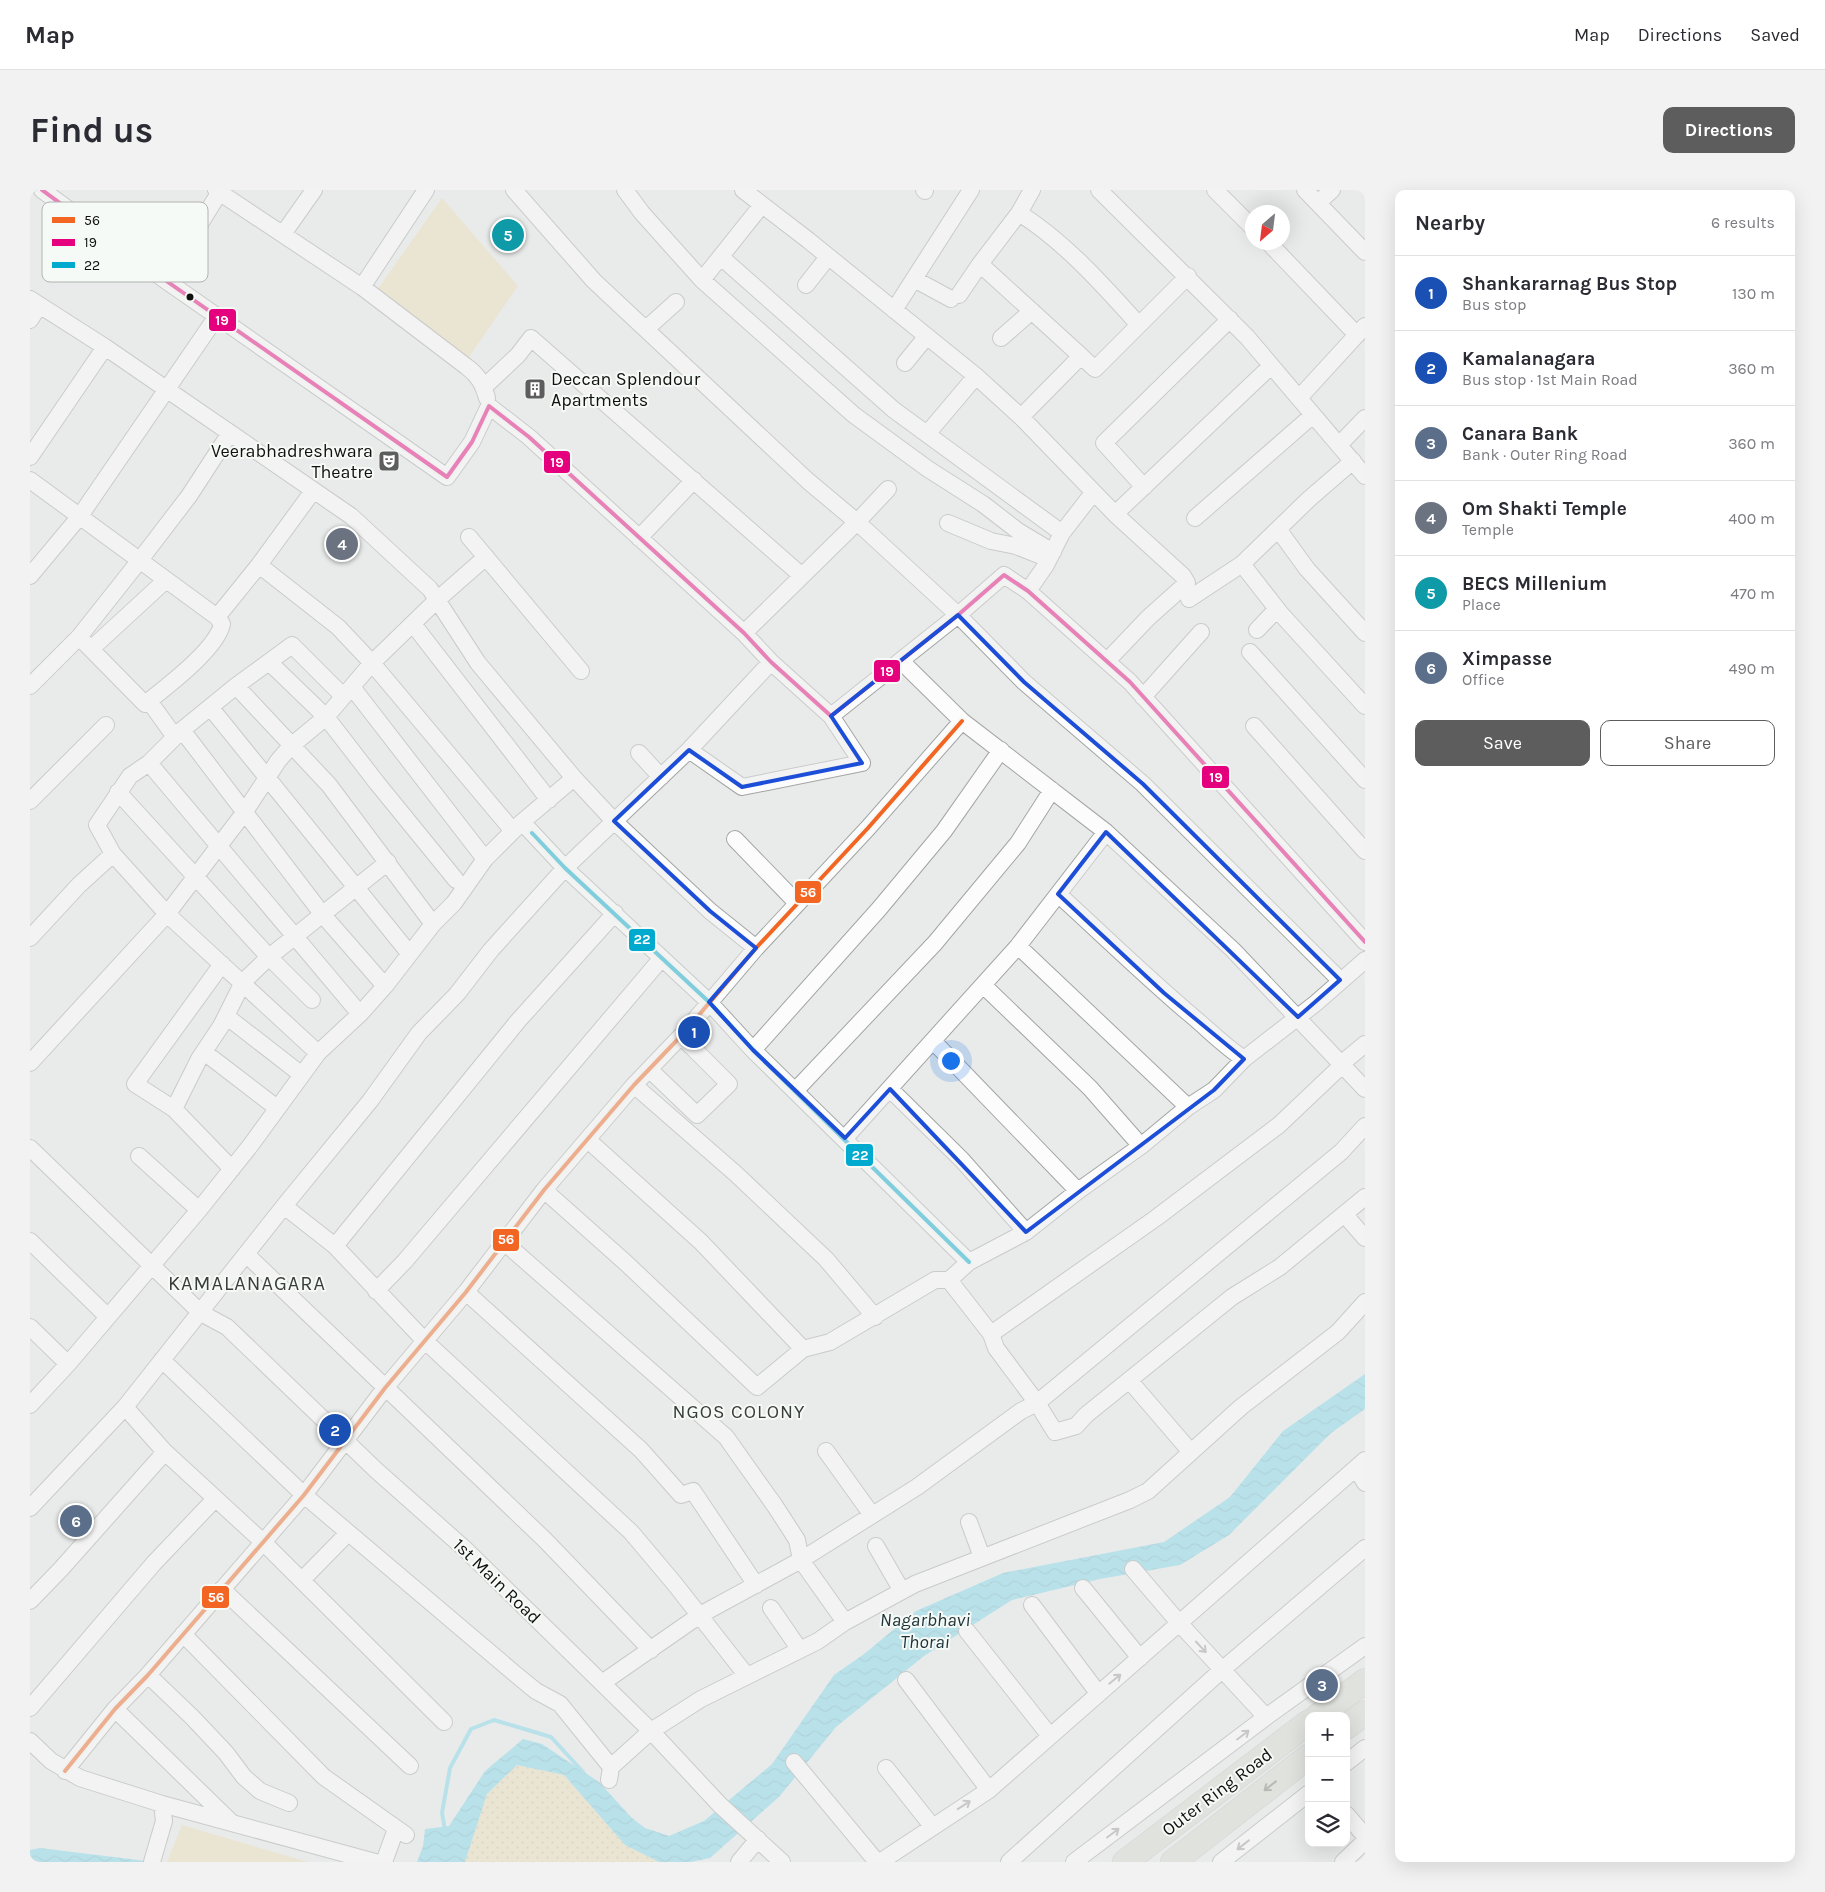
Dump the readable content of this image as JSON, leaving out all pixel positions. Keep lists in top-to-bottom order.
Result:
{
  "streets": {
    "highway": ["Outer Ring Road"],
    "street": ["1st Main Road"]
  },
  "districts": ["KAMALANAGARA", "NGOS COLONY"],
  "water": ["Nagarbhavi Thorai"],
  "places": {
    "building": ["Deccan Splendour Apartments"],
    "theatre": ["Veerabhadreshwara Theatre"]
  },
  "lines": ["transit line 19", "transit line 56", "transit line 22"],
  "legend": ["56", "19", "22"],
  "north": "bottom left",
  "page": {
    "header": "Map",
    "nav": ["Map", "Directions", "Saved"],
    "buttons": [
      "Directions",
      ["Save", "Share"]
    ],
    "title": "Find us",
    "heading": ["Nearby", "6 results"],
    "pins": [
      "5",
      "4",
      "1",
      "2",
      "6",
      "3"
    ],
    "list": [
      {
        "mark": "1",
        "name": "Shankararnag Bus Stop",
        "note": "Bus stop",
        "value": "130 m"
      },
      {
        "mark": "2",
        "name": "Kamalanagara",
        "note": "Bus stop · 1st Main Road",
        "value": "360 m"
      },
      {
        "mark": "3",
        "name": "Canara Bank",
        "note": "Bank · Outer Ring Road",
        "value": "360 m"
      },
      {
        "mark": "4",
        "name": "Om Shakti Temple",
        "note": "Temple",
        "value": "400 m"
      },
      {
        "mark": "5",
        "name": "BECS Millenium",
        "note": "Place",
        "value": "470 m"
      },
      {
        "mark": "6",
        "name": "Ximpasse",
        "note": "Office",
        "value": "490 m"
      }
    ],
    "map_buttons": ["+", "−"]
  }
}
